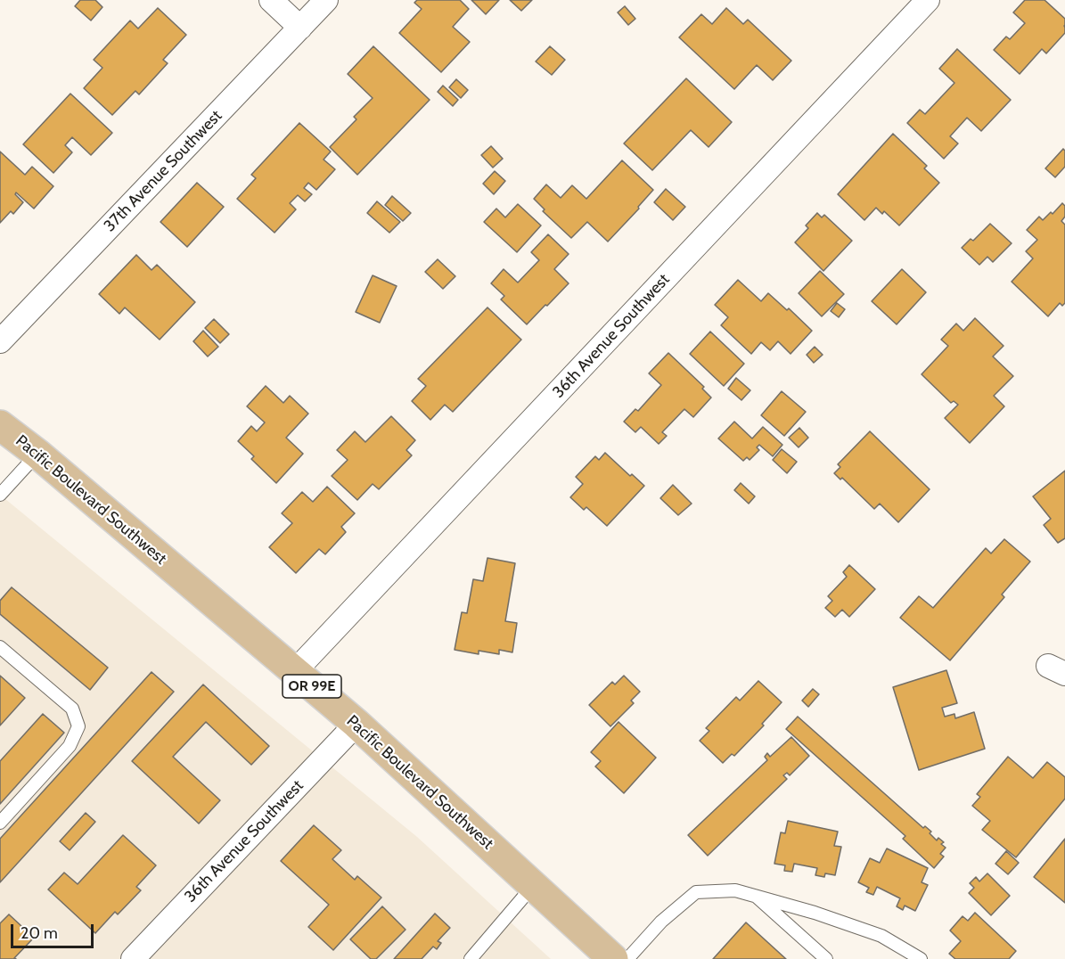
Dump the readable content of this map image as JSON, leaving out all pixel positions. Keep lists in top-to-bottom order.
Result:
{
  "streets": {
    "main road": ["Pacific Boulevard Southwest", "OR 99E"],
    "street": ["37th Avenue Southwest", "36th Avenue Southwest"]
  },
  "crossings": [
    ["36th Avenue Southwest", "Pacific Boulevard Southwest"]
  ],
  "scale_bar": "20 m"
}
